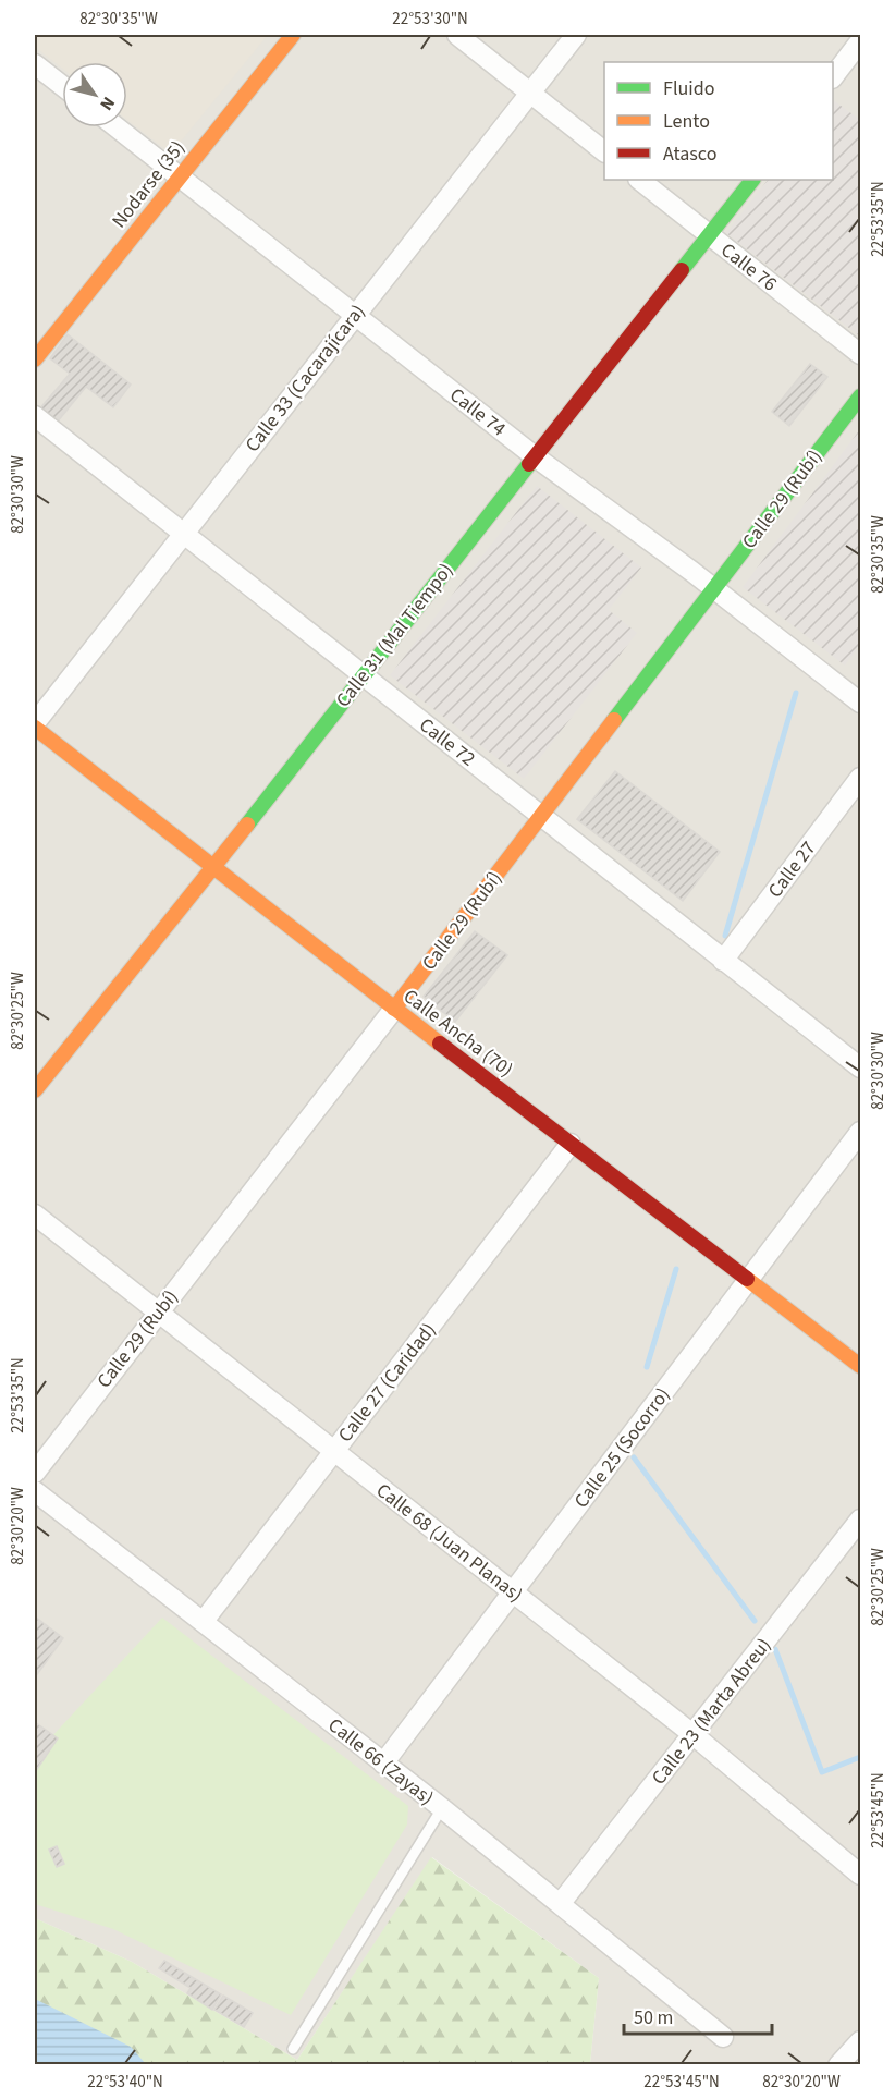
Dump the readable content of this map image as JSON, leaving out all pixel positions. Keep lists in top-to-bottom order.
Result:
{
  "streets": {
    "street": [
      "Nodarse (35)",
      "Calle 76",
      "Calle 33 (Cacarajícara)",
      "Calle 74",
      "Calle 29 (Rubí)",
      "Calle 31 (Mal Tiempo)",
      "Calle 72",
      "Calle 27",
      "Calle Ancha (70)",
      "Calle 27 (Caridad)",
      "Calle 25 (Socorro)",
      "Calle 68 (Juan Planas)",
      "Calle 23 (Marta Abreu)",
      "Calle 66 (Zayas)"
    ]
  },
  "crossings": [
    ["Nodarse (35)", "Calle 74"],
    ["Calle 76", "Calle 31 (Mal Tiempo)"],
    ["Calle 33 (Cacarajícara)", "Calle 74"],
    ["Calle 33 (Cacarajícara)", "Calle 72"],
    ["Calle 33 (Cacarajícara)", "Calle Ancha (70)"],
    ["Calle 74", "Calle 29 (Rubí)"],
    ["Calle 74", "Calle 31 (Mal Tiempo)"],
    ["Calle 29 (Rubí)", "Calle 72"],
    ["Calle 29 (Rubí)", "Calle Ancha (70)"],
    ["Calle 29 (Rubí)", "Calle 68 (Juan Planas)"],
    ["Calle 31 (Mal Tiempo)", "Calle 72"],
    ["Calle 31 (Mal Tiempo)", "Calle Ancha (70)"],
    ["Calle 72", "Calle 27"],
    ["Calle Ancha (70)", "Calle 27 (Caridad)"],
    ["Calle Ancha (70)", "Calle 25 (Socorro)"],
    ["Calle 27 (Caridad)", "Calle 68 (Juan Planas)"],
    ["Calle 27 (Caridad)", "Calle 66 (Zayas)"],
    ["Calle 25 (Socorro)", "Calle 68 (Juan Planas)"],
    ["Calle 25 (Socorro)", "Calle 66 (Zayas)"],
    ["Calle 68 (Juan Planas)", "Calle 23 (Marta Abreu)"],
    ["Calle 23 (Marta Abreu)", "Calle 66 (Zayas)"]
  ],
  "legend": ["Fluido", "Lento", "Atasco"],
  "scale_bar": "50 m",
  "north": "bottom right",
  "coordinates": [
    "82°30'35\"W",
    "22°53'30\"N",
    "22°53'35\"N",
    "82°30'30\"W",
    "82°30'25\"W",
    "82°30'20\"W",
    "22°53'45\"N",
    "22°53'40\"N"
  ]
}
